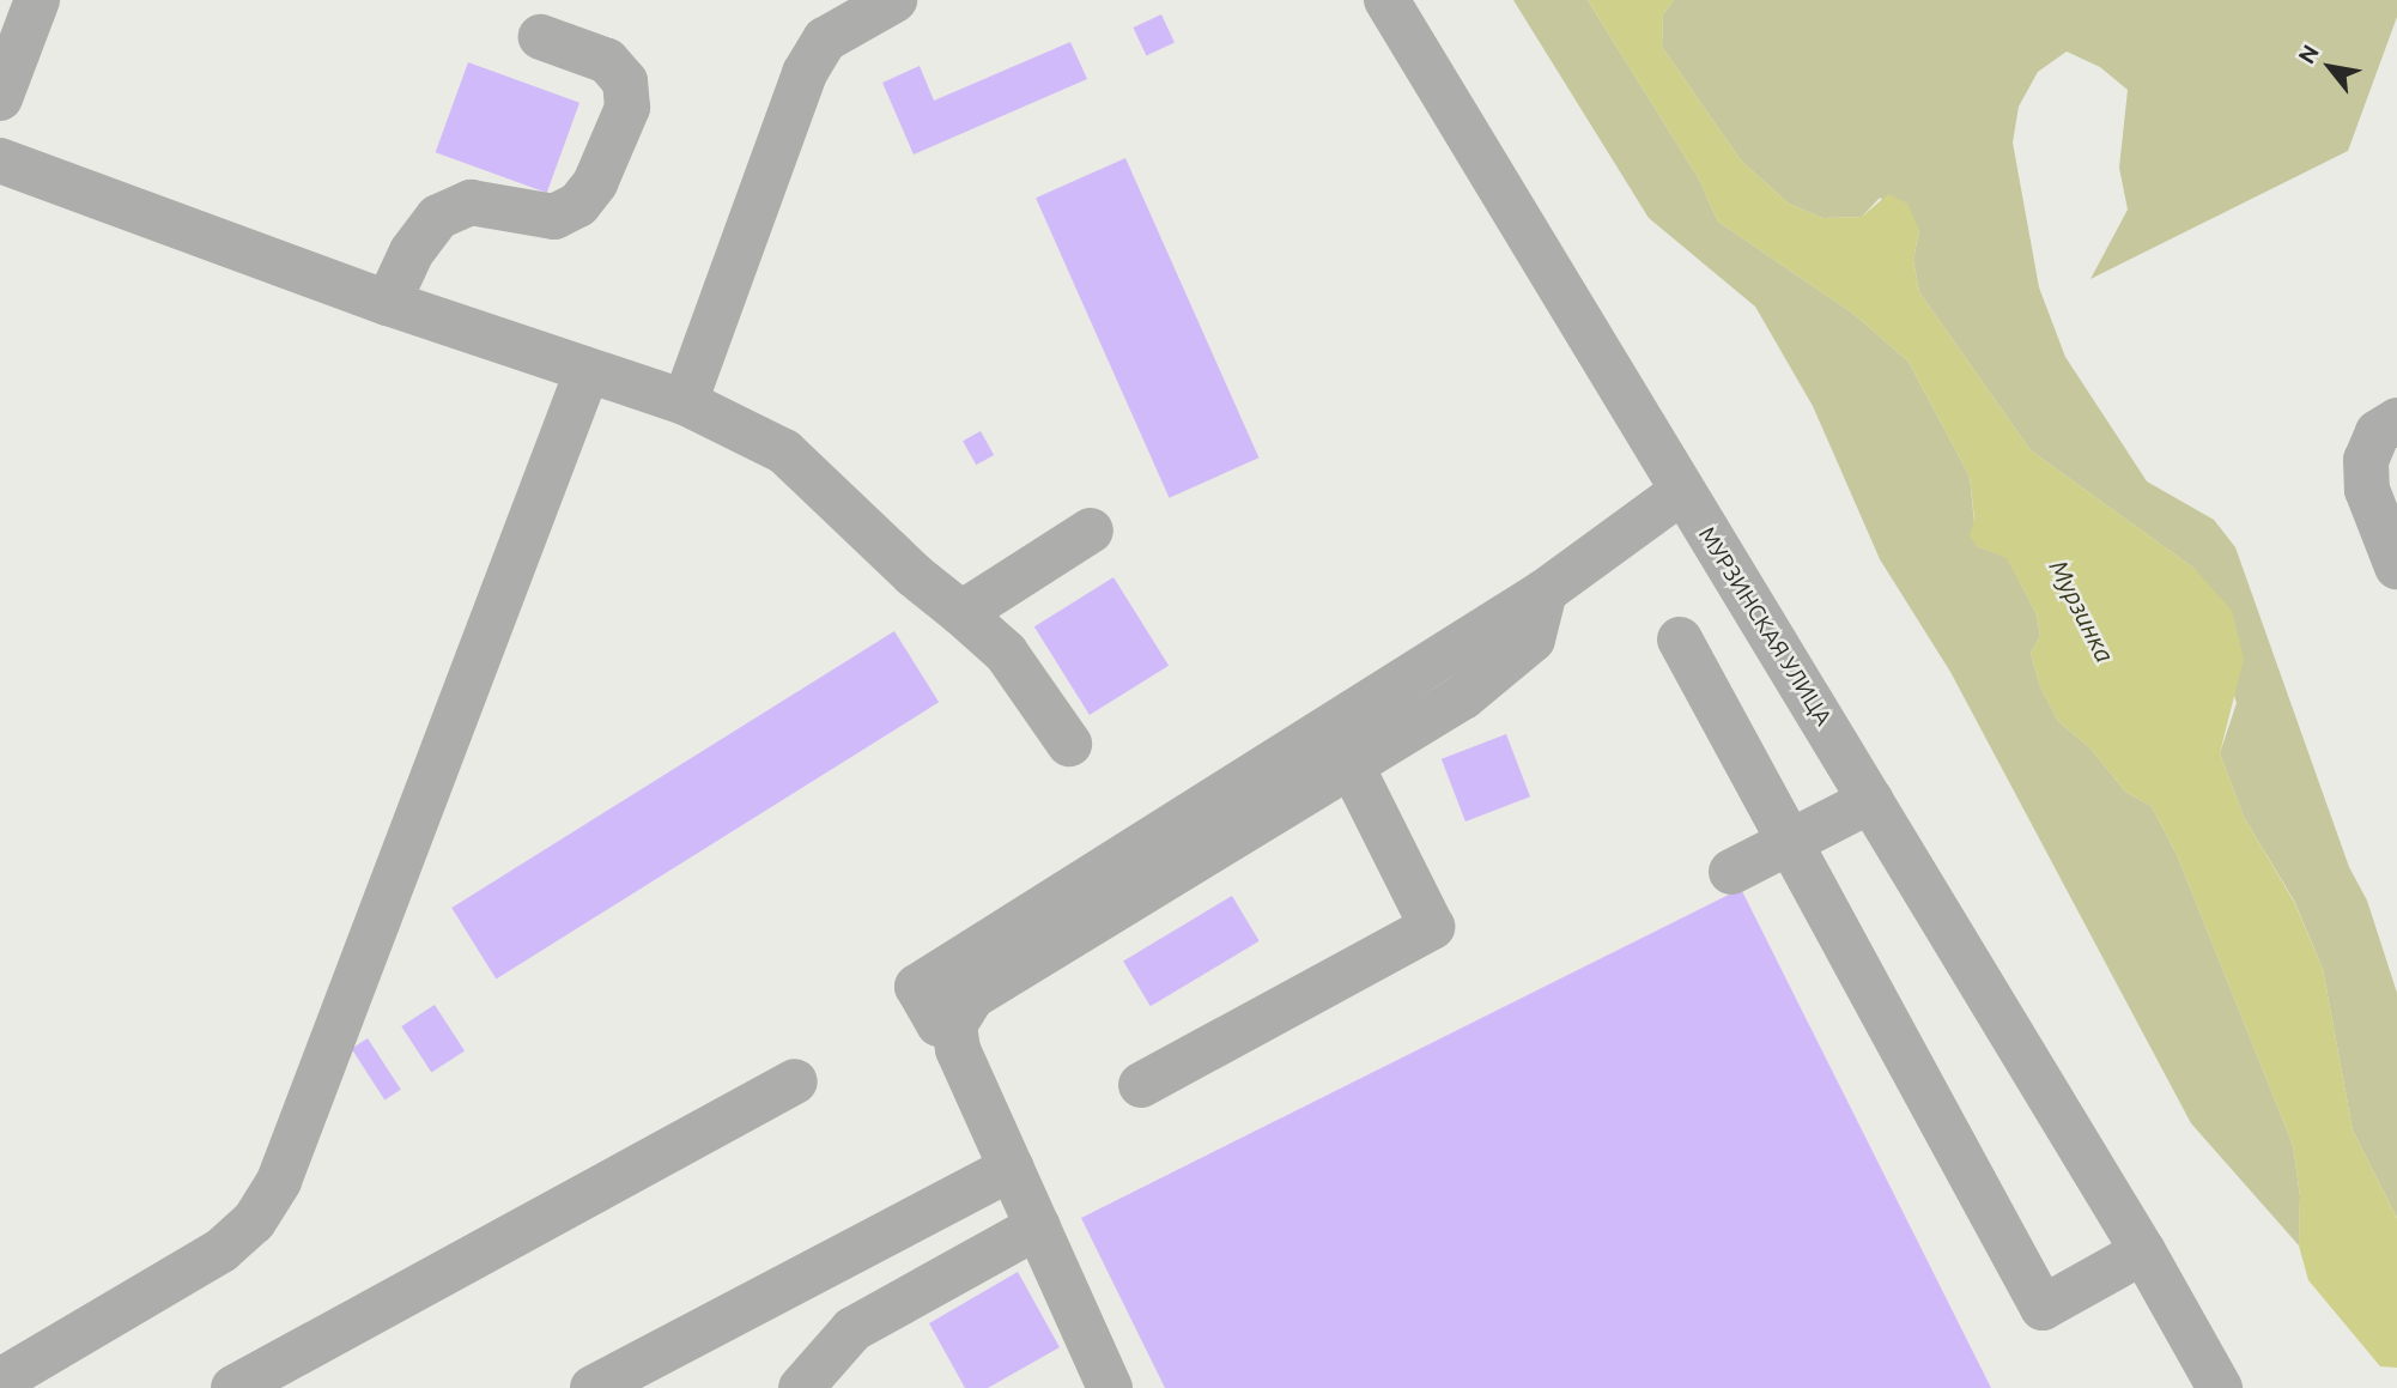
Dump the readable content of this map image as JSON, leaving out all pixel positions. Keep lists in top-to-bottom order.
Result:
{
  "streets": {
    "street": ["МУРЗИНСКАЯ УЛИЦА"]
  },
  "water": ["Мурзинка"],
  "north": "top left"
}
